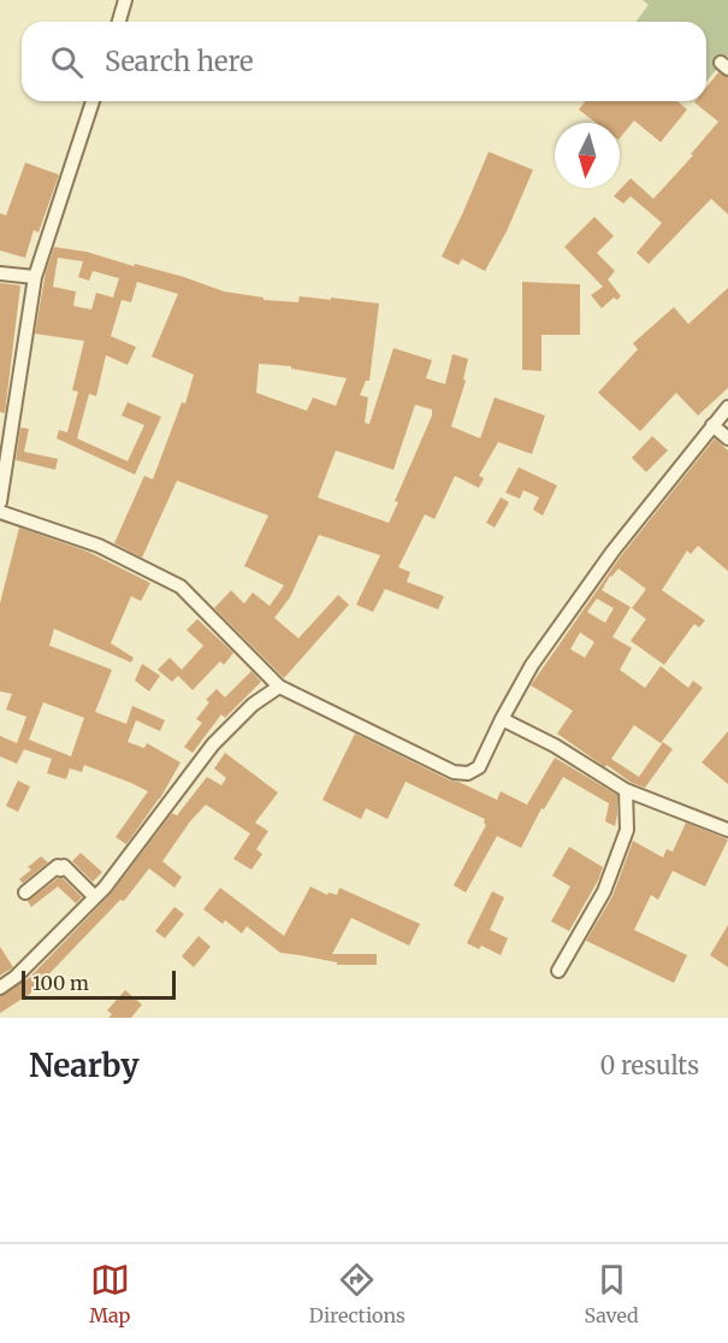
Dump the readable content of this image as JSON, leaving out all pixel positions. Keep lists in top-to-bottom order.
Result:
{
  "scale_bar": "100 m",
  "north": "bottom",
  "page": {
    "search": "Search here",
    "scale": "100 m",
    "heading": ["Nearby", "0 results"],
    "nav": ["Map", "Directions", "Saved"]
  }
}
